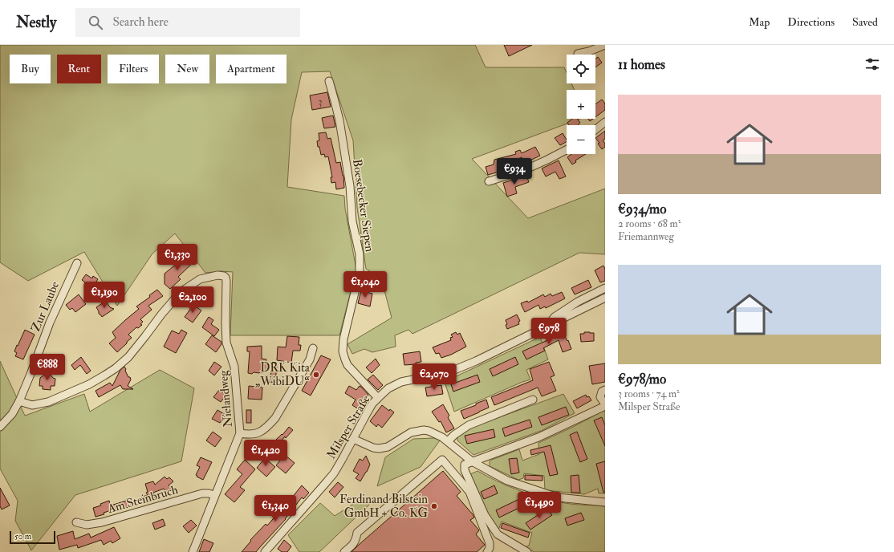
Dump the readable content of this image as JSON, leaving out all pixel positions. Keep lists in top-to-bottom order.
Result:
{
  "streets": {
    "street": [
      "Boesebecker Siepen",
      "Zur Laube",
      "Nielandweg",
      "Milsper Straße",
      "Am Steinbruch"
    ]
  },
  "crossings": [
    ["Boesebecker Siepen", "Milsper Straße"],
    ["Zur Laube", "Nielandweg"],
    ["Nielandweg", "Am Steinbruch"]
  ],
  "places": ["DRK Kita „WibiDU“", "Ferdinand Bilstein GmbH + Co. KG"],
  "house_numbers": ["3"],
  "scale_bar": "50 m",
  "page": {
    "header": "Nestly",
    "search": "Search here",
    "nav": ["Map", "Directions", "Saved"],
    "heading": "11 homes",
    "map_buttons": ["+", "−"],
    "chip": [
      "Buy",
      "Rent",
      "Filters",
      "New",
      "Apartment"
    ],
    "list": [
      {
        "name": "€934/mo",
        "note": "2 rooms · 68 m² · Friemannweg"
      },
      {
        "name": "€978/mo",
        "note": "3 rooms · 74 m² · Milsper Straße"
      }
    ],
    "price": [
      "€934",
      "€1,330",
      "€1,040",
      "€1,190",
      "€2,100",
      "€978",
      "€888",
      "€2,070",
      "€1,420",
      "€1,490",
      "€1,340"
    ],
    "scale": "50 m"
  }
}
